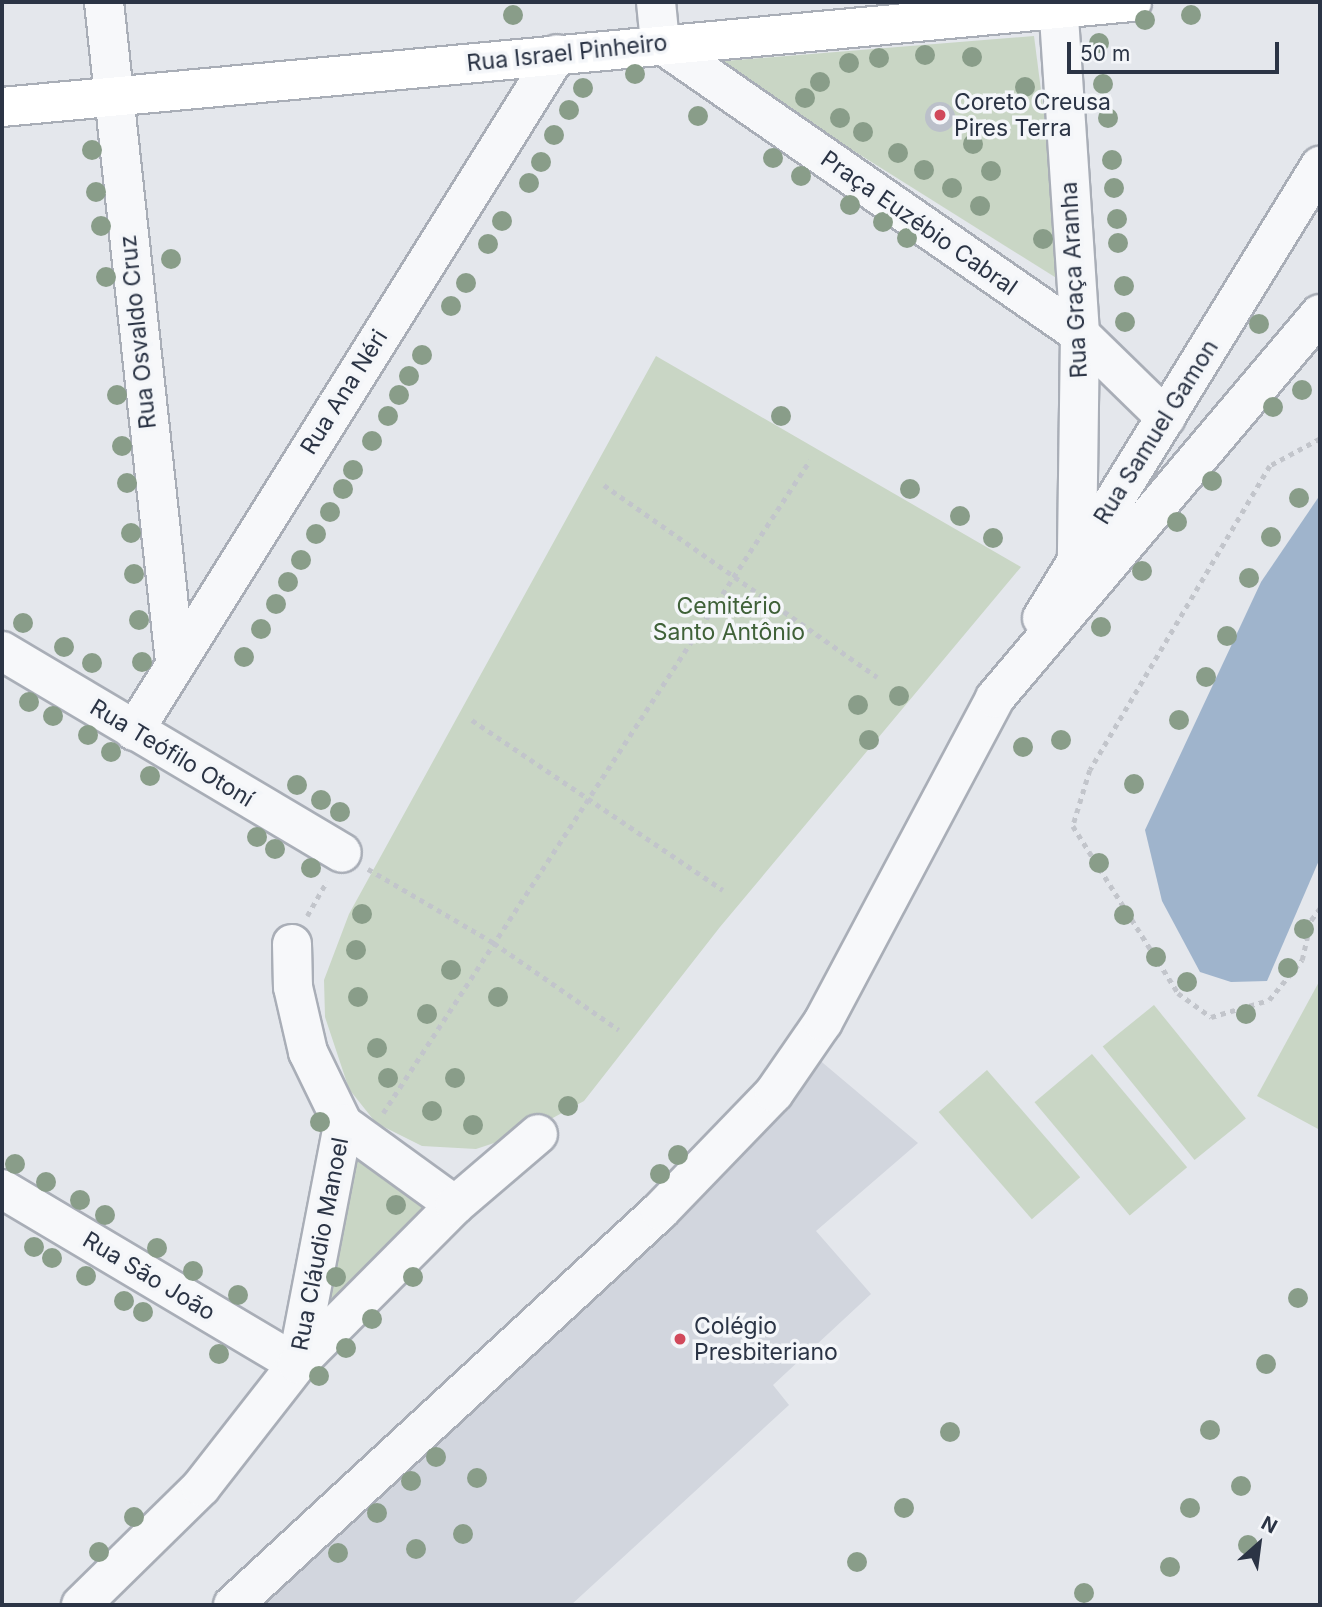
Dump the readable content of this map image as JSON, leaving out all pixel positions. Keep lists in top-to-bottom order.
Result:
{
  "streets": {
    "main road": ["Rua Israel Pinheiro"],
    "street": [
      "Praça Euzébio Cabral",
      "Rua Graça Aranha",
      "Rua Osvaldo Cruz",
      "Rua Ana Néri",
      "Rua Samuel Gamon",
      "Rua Teófilo Otoní",
      "Rua Cláudio Manoel",
      "Rua São João"
    ]
  },
  "crossings": [
    ["Rua Israel Pinheiro", "Praça Euzébio Cabral"],
    ["Rua Israel Pinheiro", "Rua Graça Aranha"],
    ["Rua Israel Pinheiro", "Rua Osvaldo Cruz"],
    ["Rua Israel Pinheiro", "Rua Ana Néri"],
    ["Praça Euzébio Cabral", "Rua Graça Aranha"],
    ["Praça Euzébio Cabral", "Rua Samuel Gamon"],
    ["Rua Graça Aranha", "Rua Samuel Gamon"],
    ["Rua Osvaldo Cruz", "Rua Ana Néri"],
    ["Rua Ana Néri", "Rua Teófilo Otoní"],
    ["Rua Cláudio Manoel", "Rua São João"]
  ],
  "parks": ["Cemitério Santo Antônio"],
  "places": ["Coreto Creusa Pires Terra", "Colégio Presbiteriano"],
  "scale_bar": "50 m",
  "north": "top right"
}
